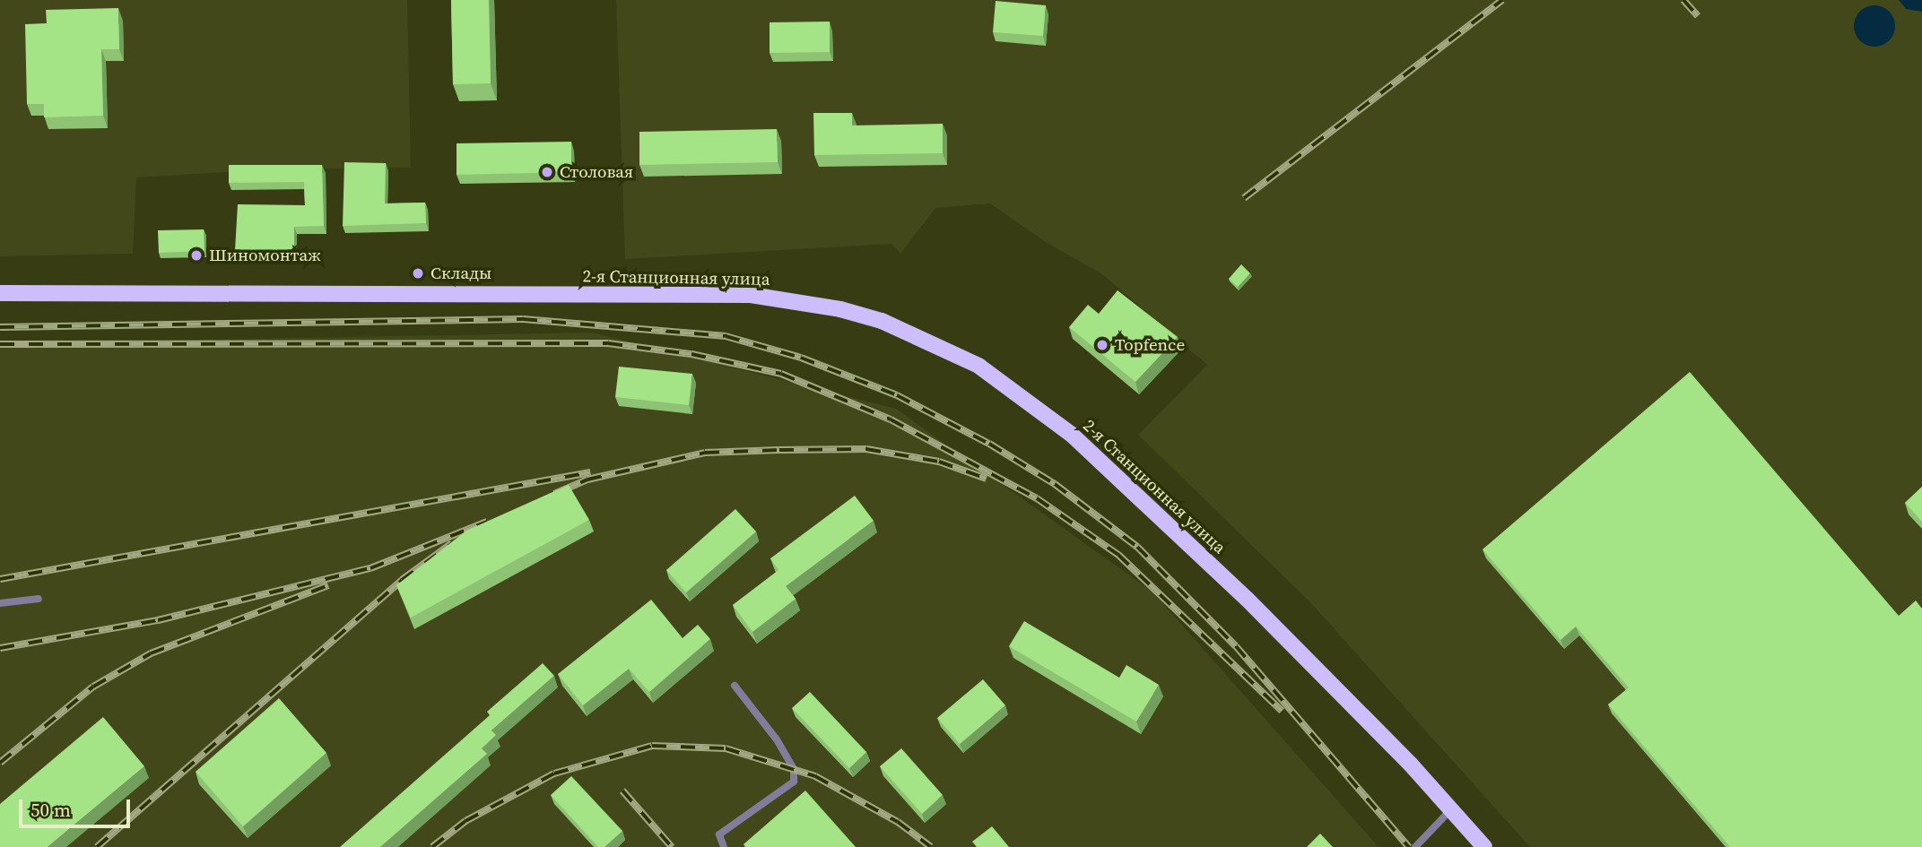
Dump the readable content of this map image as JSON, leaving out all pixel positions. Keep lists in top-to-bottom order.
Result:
{
  "streets": {
    "main road": ["2-я Станционная улица"]
  },
  "places": [
    "Столовая",
    "Шиномонтаж",
    "Склады",
    "Topfence"
  ],
  "scale_bar": "50 m"
}
